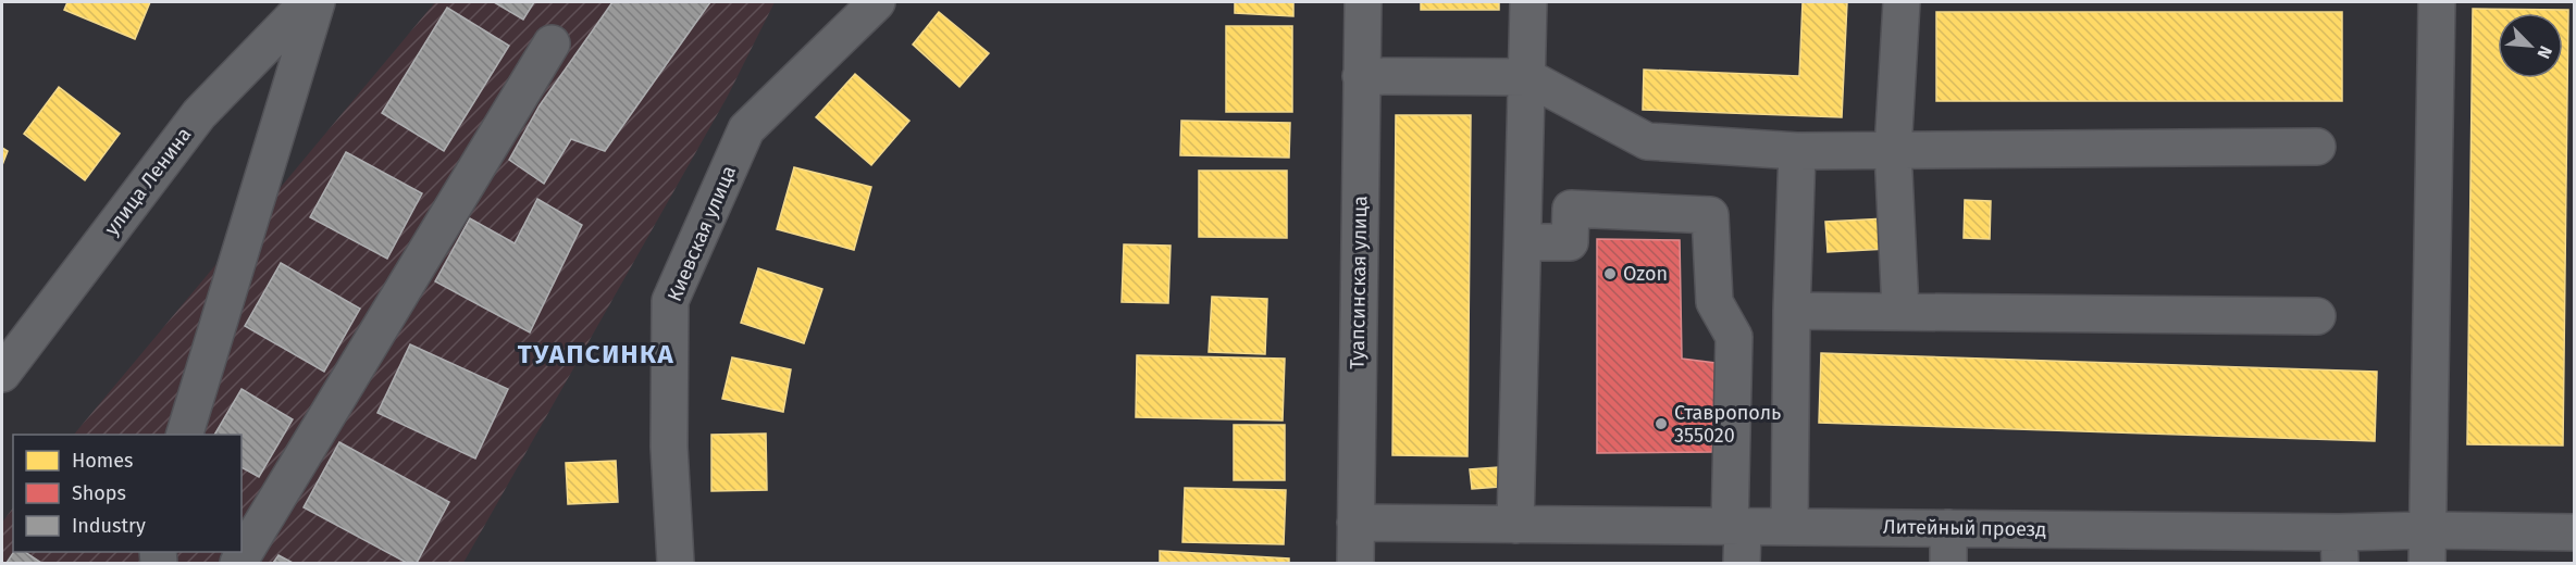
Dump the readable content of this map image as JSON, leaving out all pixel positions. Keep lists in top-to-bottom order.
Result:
{
  "streets": {
    "street": [
      "улица Ленина",
      "Киевская улица",
      "Туапсинская улица",
      "Литейный проезд"
    ]
  },
  "crossings": [
    ["Туапсинская улица", "Литейный проезд"]
  ],
  "districts": ["ТУАПСИНКА"],
  "places": ["Ozon", "Ставрополь 355020"],
  "legend": ["Homes", "Shops", "Industry"],
  "north": "bottom right"
}
